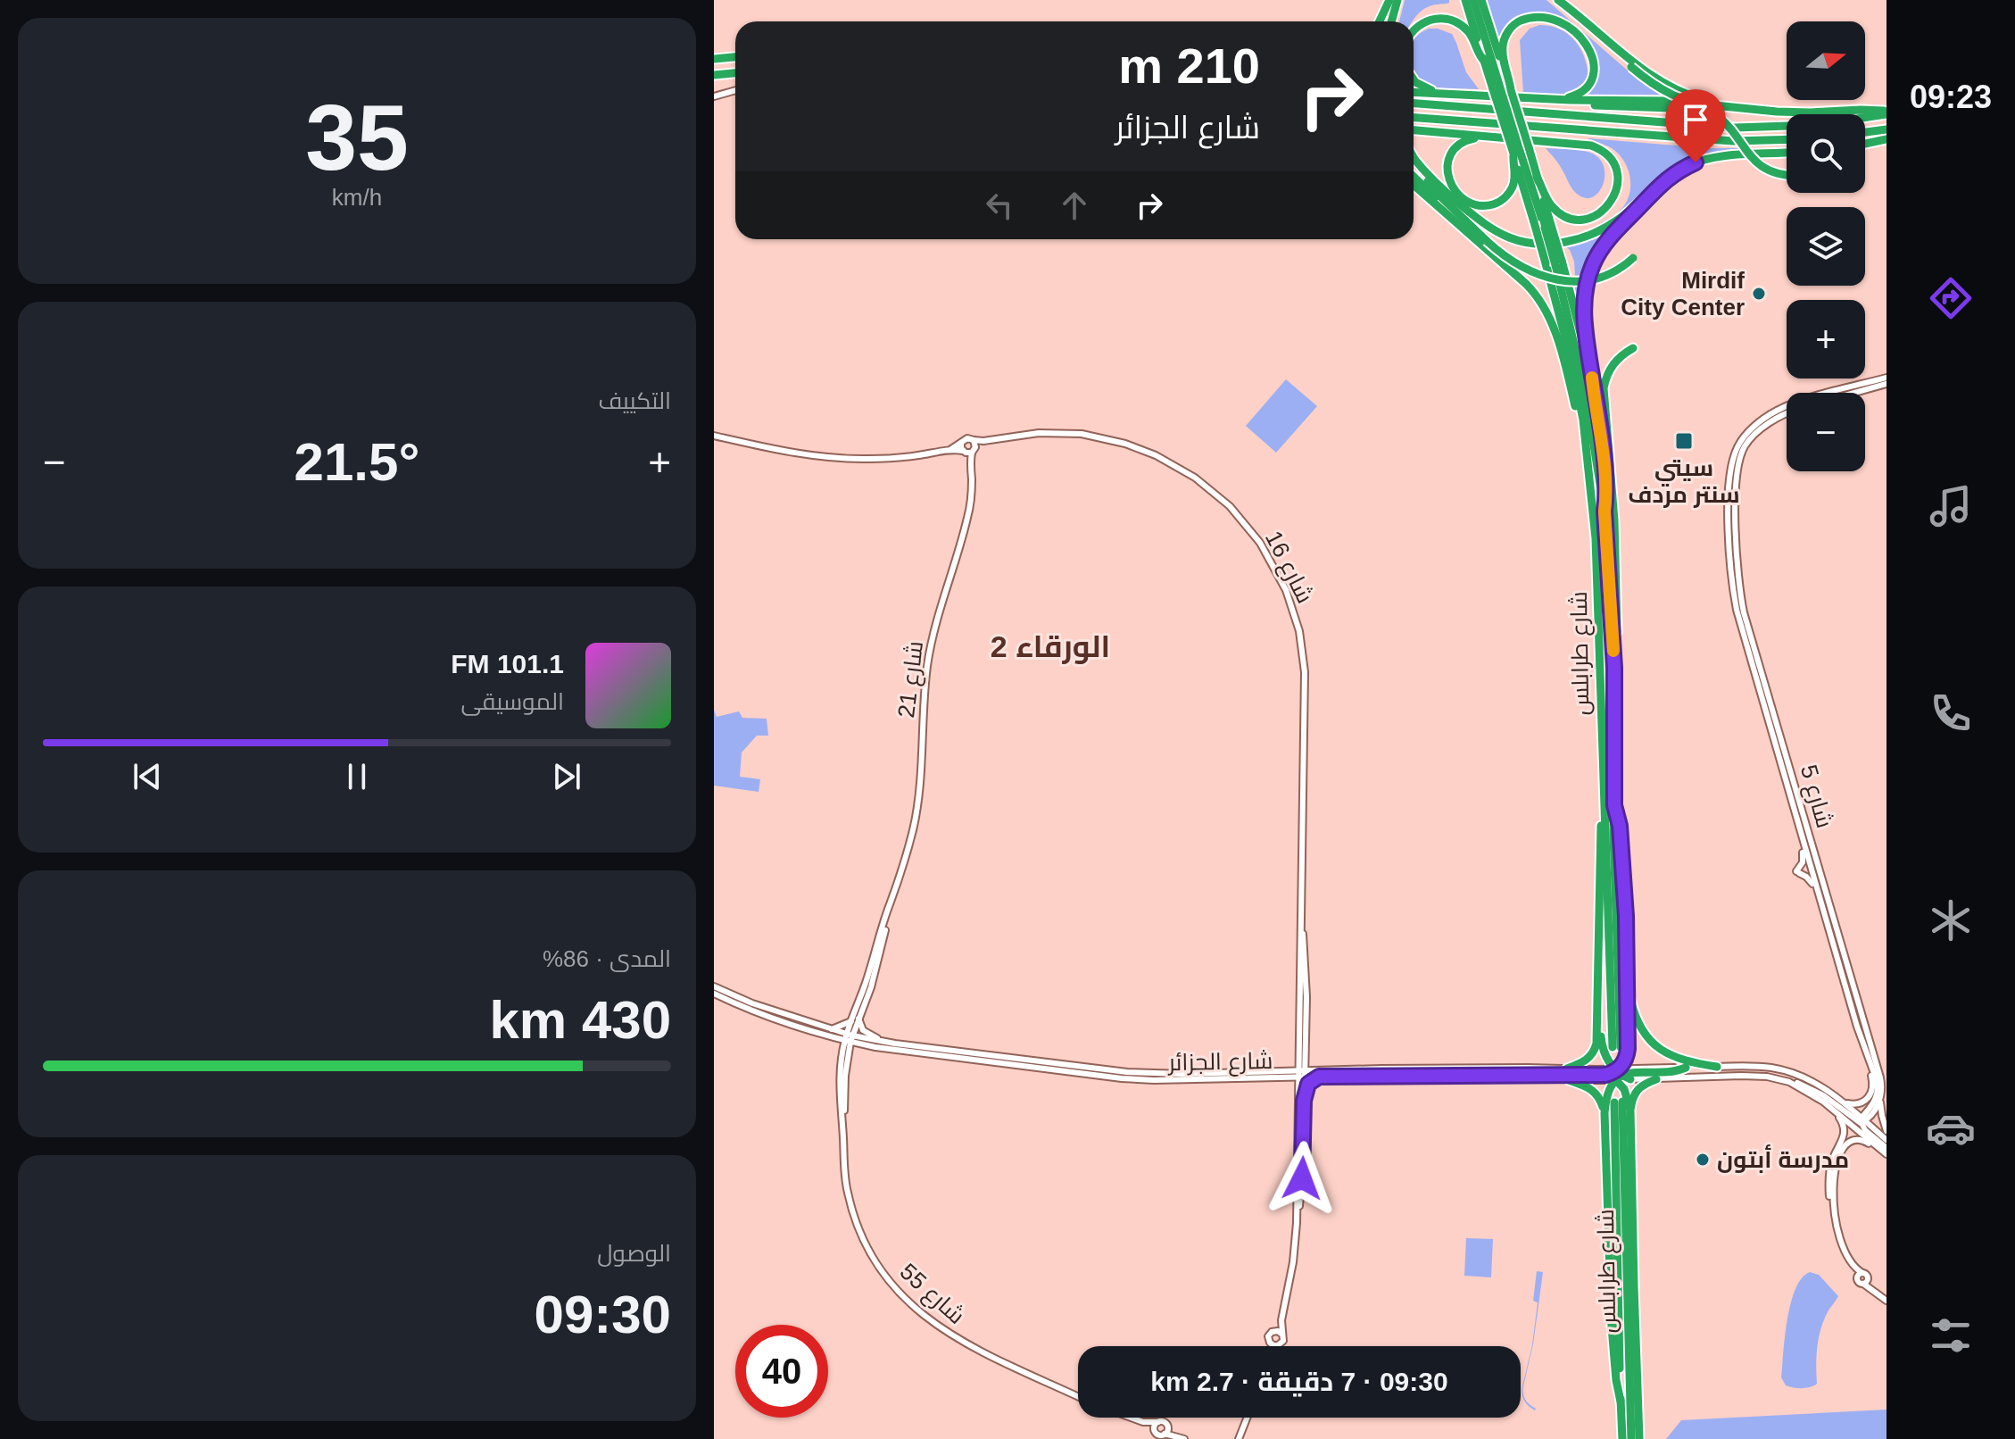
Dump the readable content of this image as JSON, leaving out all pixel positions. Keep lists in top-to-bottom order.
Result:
{
  "streets": {
    "highway": ["شارع طرابلس"],
    "street": [
      "شارع 16",
      "شارع 21",
      "شارع 5",
      "شارع الجزائر",
      "شارع 55"
    ]
  },
  "crossings": [
    ["شارع 16", "شارع 21"],
    ["شارع 16", "شارع الجزائر"],
    ["شارع 21", "شارع الجزائر"],
    ["شارع 21", "شارع 55"],
    ["شارع الجزائر", "شارع 55"]
  ],
  "districts": ["الورقاء 2"],
  "places": {
    "other": ["Mirdif City Center", "مدرسة أبتون"],
    "transit": ["سيتي سنتر مردف"]
  },
  "north": "right",
  "page": {
    "tabs": "09:23",
    "tile": [
      ["35", "km/h"],
      "التكييف",
      ["المدى · 86%", "430 km"],
      ["الوصول", "09:30"]
    ],
    "map_buttons": ["+", "−"],
    "turn": ["210 m", "شارع الجزائر"],
    "heat": ["−", "21.5°", "+"],
    "song": ["101.1 FM", "الموسيقى"],
    "limit": "40",
    "trip": "09:30 · 7 دقيقة · 2.7 km"
  }
}
